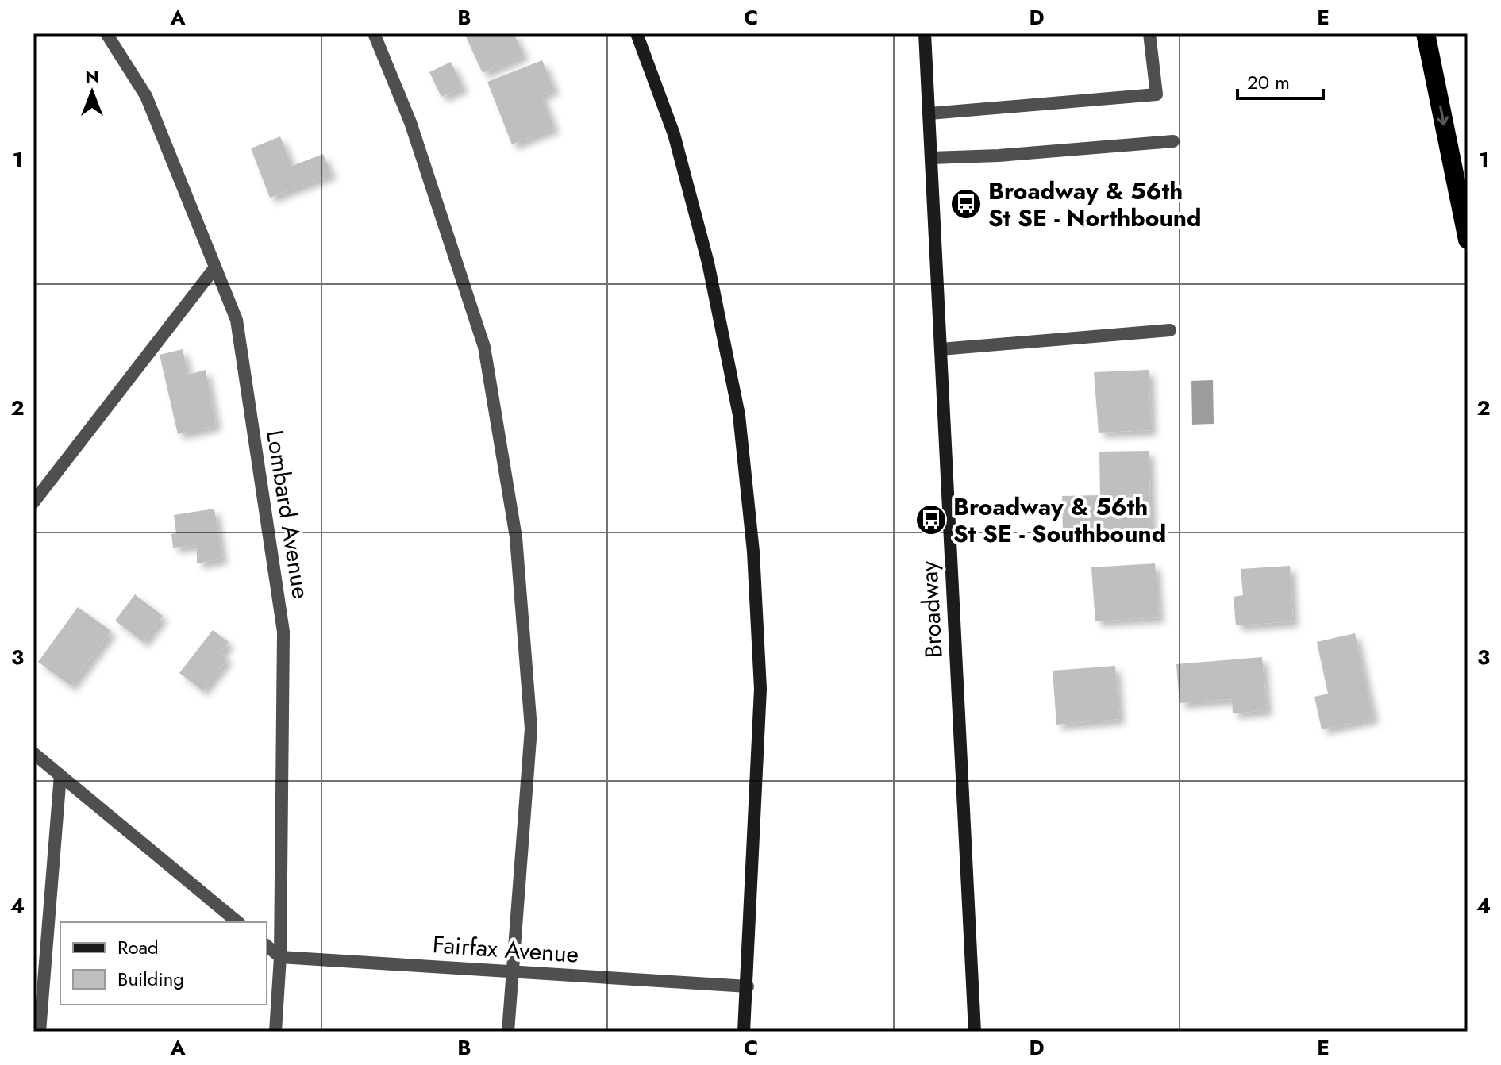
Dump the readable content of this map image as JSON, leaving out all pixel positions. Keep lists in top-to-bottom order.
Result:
{
  "streets": {
    "street": ["Lombard Avenue", "Broadway", "Fairfax Avenue"]
  },
  "crossings": [
    ["Lombard Avenue", "Fairfax Avenue"]
  ],
  "places": {
    "bus stop": ["Broadway & 56th St SE - Northbound", "Broadway & 56th St SE - Southbound"]
  },
  "legend": ["Road", "Building"],
  "scale_bar": "20 m",
  "north": "top",
  "grid": {
    "columns": [
      "A",
      "B",
      "C",
      "D",
      "E"
    ],
    "rows": [
      "1",
      "2",
      "3",
      "4"
    ]
  }
}
